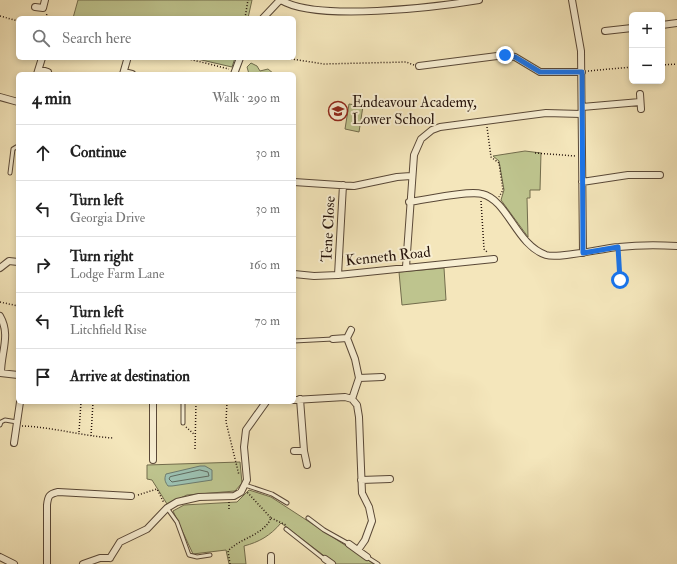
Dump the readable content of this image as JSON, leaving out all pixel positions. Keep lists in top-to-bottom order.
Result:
{
  "streets": {
    "street": ["Tene Close", "Kenneth Road"]
  },
  "crossings": [
    ["Tene Close", "Kenneth Road"]
  ],
  "places": {
    "school or university": ["Endeavour Academy, Lower School"]
  },
  "page": {
    "map_buttons": ["+", "−"],
    "search": "Search here",
    "heading": ["4 min", "Walk · 290 m"],
    "list": [
      ["Continue", "30 m"],
      ["Turn left", "Georgia Drive", "30 m"],
      ["Turn right", "Lodge Farm Lane", "160 m"],
      ["Turn left", "Litchfield Rise", "70 m"],
      "Arrive at destination"
    ]
  }
}
